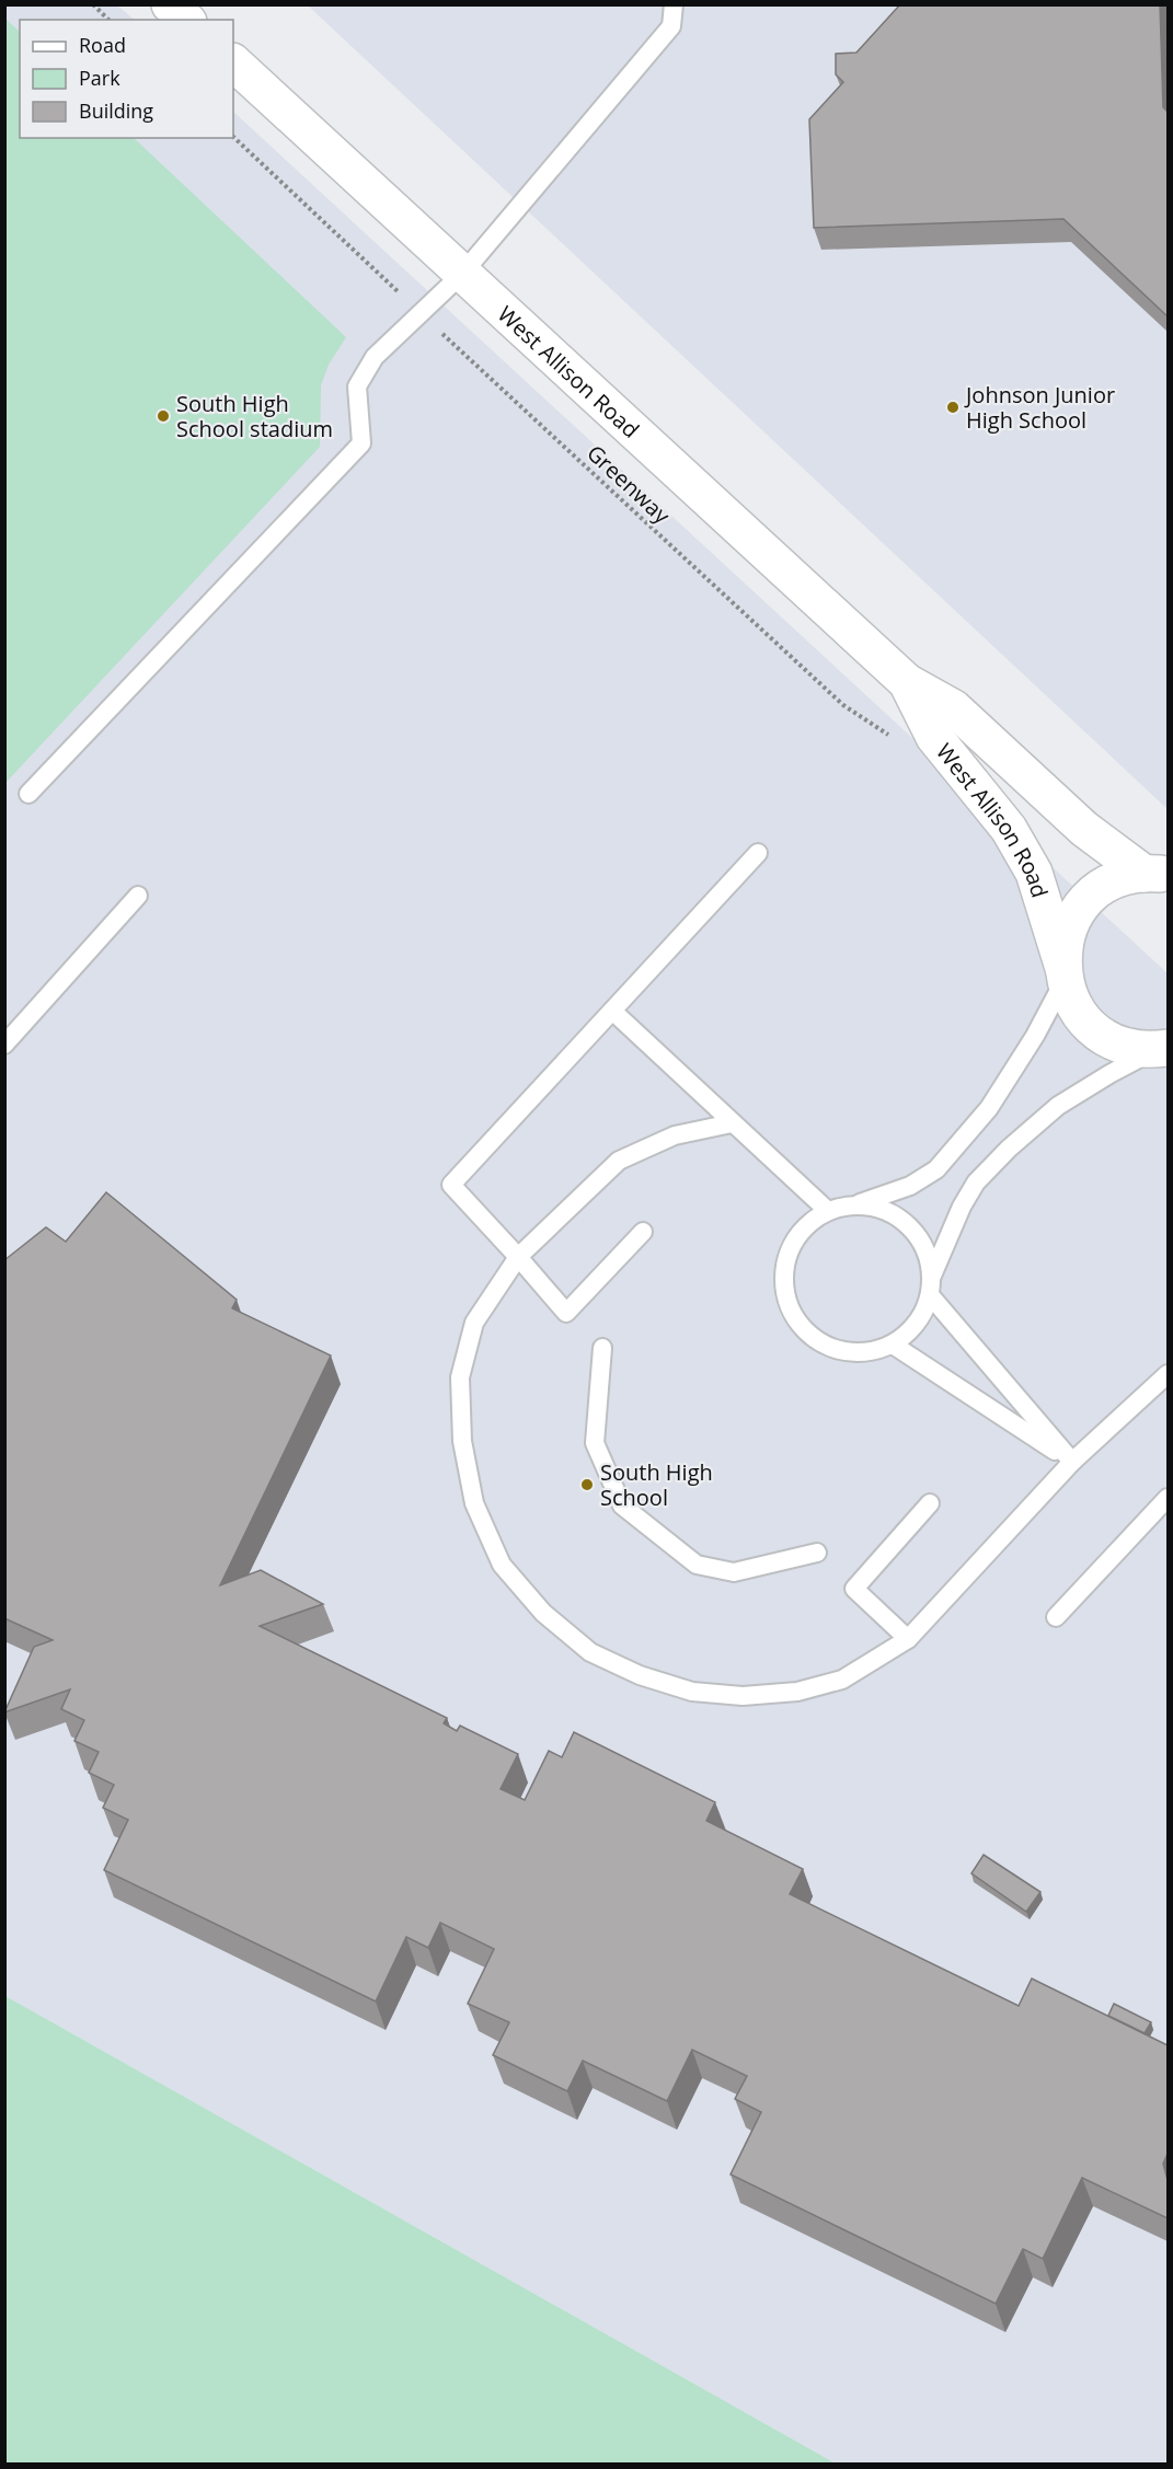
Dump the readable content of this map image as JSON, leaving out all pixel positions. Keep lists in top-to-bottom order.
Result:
{
  "streets": {
    "street": ["West Allison Road"],
    "path": ["Greenway"]
  },
  "places": ["Johnson Junior High School", "South High School stadium", "South High School"],
  "legend": ["Road", "Park", "Building"]
}
